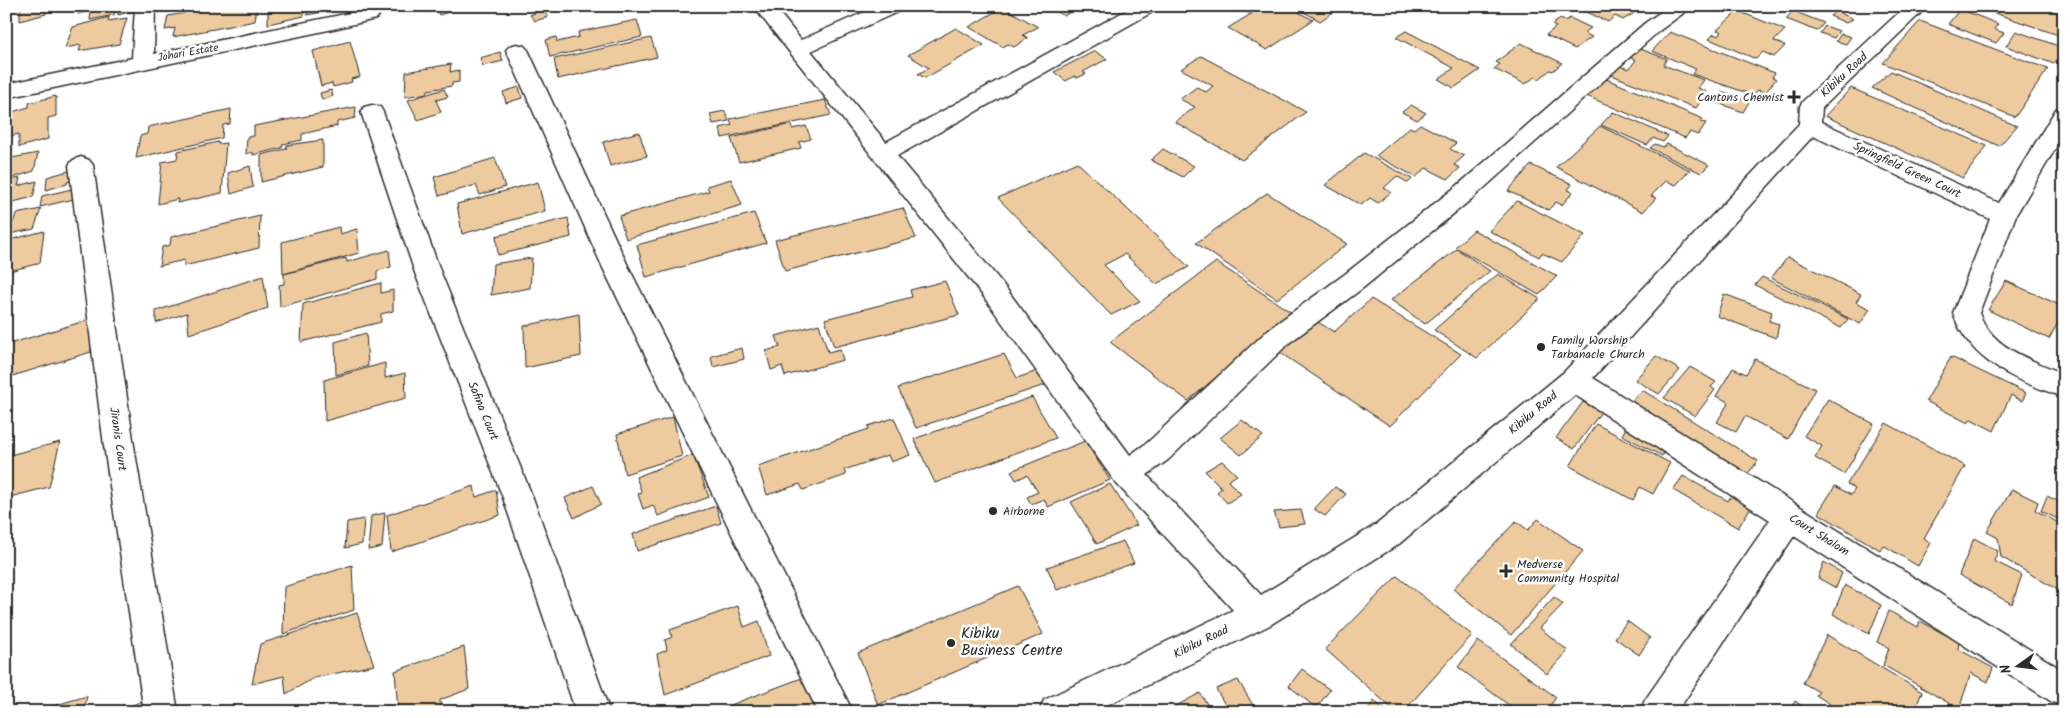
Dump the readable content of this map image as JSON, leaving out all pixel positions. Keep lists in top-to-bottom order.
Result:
{
  "streets": {
    "street": [
      "Johari Estate",
      "Kibiku Road",
      "Springfield Green Court",
      "Safina Court",
      "Jiranis Court",
      "Court Shalom"
    ]
  },
  "crossings": [
    ["Kibiku Road", "Springfield Green Court"],
    ["Kibiku Road", "Court Shalom"]
  ],
  "places": {
    "health": ["Cantons Chemist", "Medverse Community Hospital"],
    "other": ["Family Worship Tarbanacle Church", "Airborne", "Kibiku Business Centre"]
  },
  "north": "left"
}
